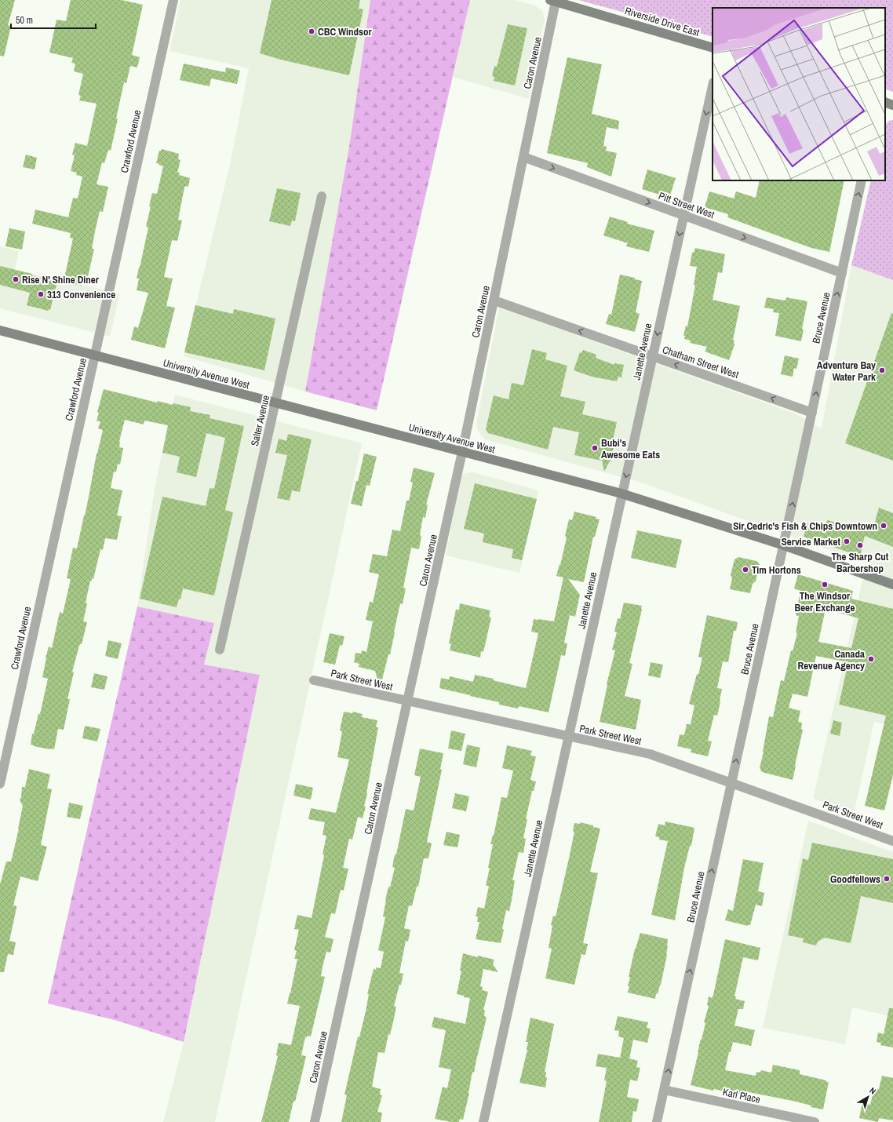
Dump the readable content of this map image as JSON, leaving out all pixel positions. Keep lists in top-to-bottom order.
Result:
{
  "streets": {
    "main road": ["Riverside Drive East", "University Avenue West"],
    "street": [
      "Caron Avenue",
      "Crawford Avenue",
      "Pitt Street West",
      "Bruce Avenue",
      "Janette Avenue",
      "Chatham Street West",
      "Salter Avenue",
      "Park Street West",
      "Karl Place"
    ]
  },
  "crossings": [
    ["Riverside Drive East", "Caron Avenue"],
    ["Caron Avenue", "Pitt Street West"],
    ["Caron Avenue", "Chatham Street West"],
    ["Caron Avenue", "University Avenue West"],
    ["Caron Avenue", "Park Street West"],
    ["Crawford Avenue", "University Avenue West"],
    ["Pitt Street West", "Bruce Avenue"],
    ["Pitt Street West", "Janette Avenue"],
    ["Bruce Avenue", "Chatham Street West"],
    ["Bruce Avenue", "University Avenue West"],
    ["Bruce Avenue", "Park Street West"],
    ["Bruce Avenue", "Karl Place"],
    ["Janette Avenue", "Chatham Street West"],
    ["Janette Avenue", "University Avenue West"],
    ["Janette Avenue", "Park Street West"],
    ["University Avenue West", "Salter Avenue"]
  ],
  "one_way": [
    "Pitt Street West",
    "Bruce Avenue",
    "Janette Avenue",
    "Chatham Street West"
  ],
  "places": [
    "CBC Windsor",
    "Rise N' Shine Diner",
    "313 Convenience",
    "Adventure Bay Water Park",
    "Bubi's Awesome Eats",
    "Sir Cedric's Fish & Chips Downtown",
    "Service Market",
    "The Sharp Cut Barbershop",
    "Tim Hortons",
    "The Windsor Beer Exchange",
    "Canada Revenue Agency",
    "Goodfellows"
  ],
  "scale_bar": "50 m",
  "north": "top right"
}
